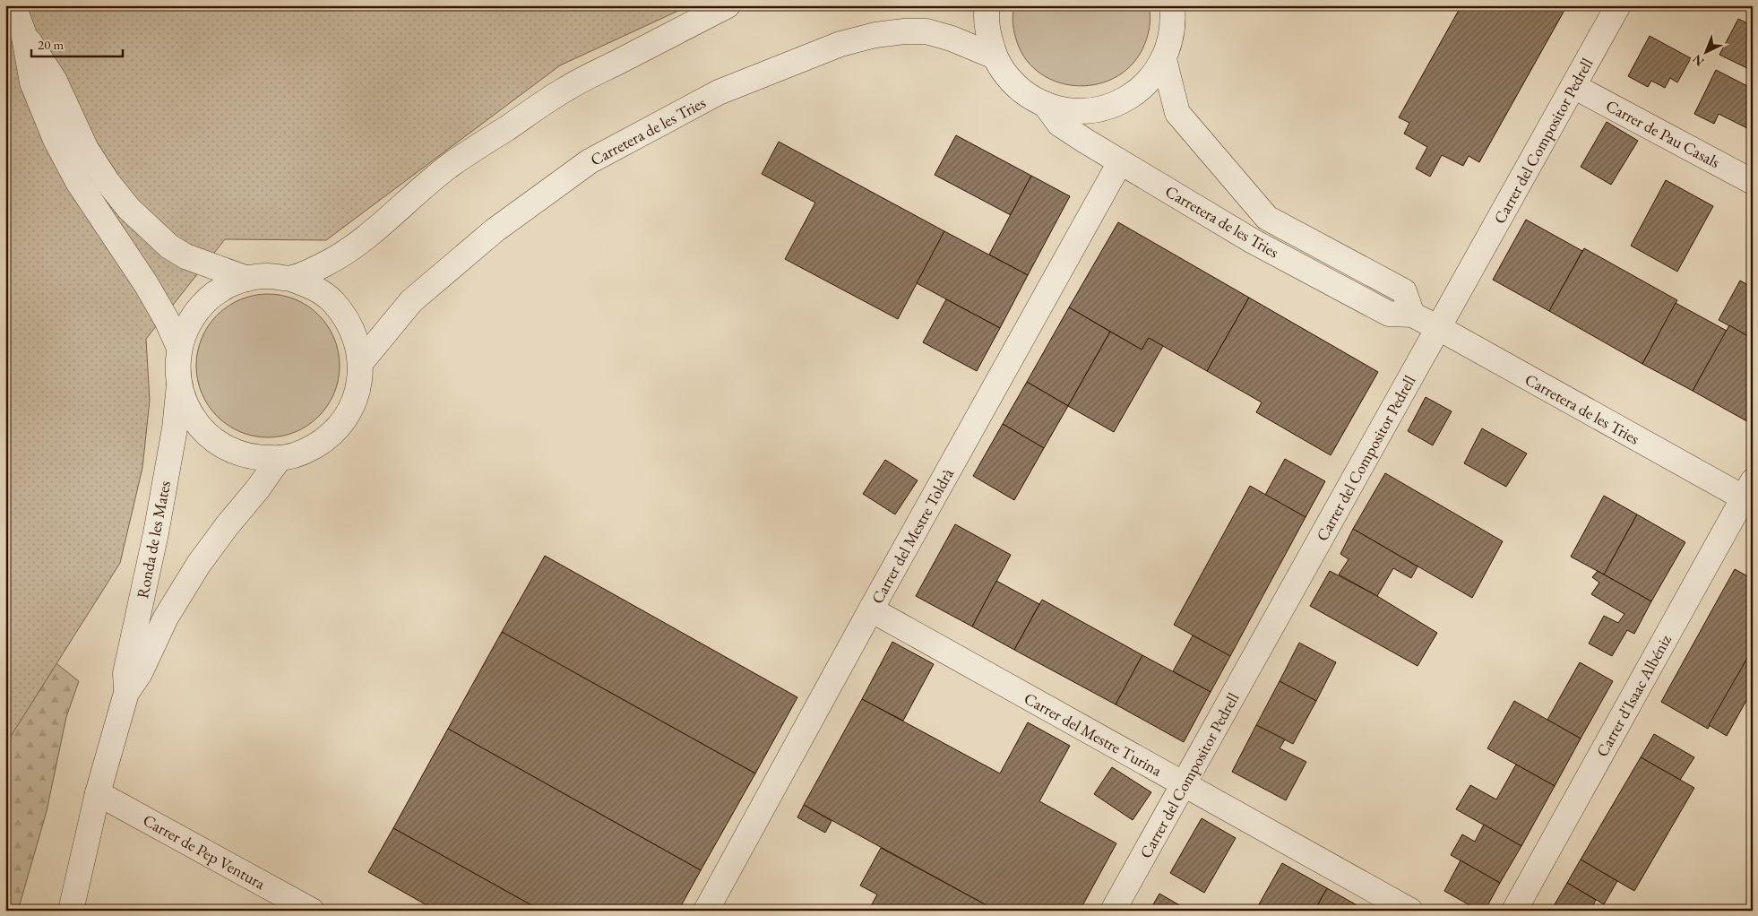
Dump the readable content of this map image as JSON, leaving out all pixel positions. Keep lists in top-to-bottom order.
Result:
{
  "streets": {
    "street": [
      "Carretera de les Tries",
      "Carrer de Pau Casals",
      "Carrer del Compositor Pedrell",
      "Carrer del Mestre Toldrà",
      "Ronda de les Mates",
      "Carrer d'Isaac Albéniz",
      "Carrer del Mestre Turina",
      "Carrer de Pep Ventura"
    ]
  },
  "crossings": [
    ["Carretera de les Tries", "Carrer del Compositor Pedrell"],
    ["Carretera de les Tries", "Carrer del Mestre Toldrà"],
    ["Carretera de les Tries", "Carrer d'Isaac Albéniz"],
    ["Carrer de Pau Casals", "Carrer del Compositor Pedrell"],
    ["Carrer del Compositor Pedrell", "Carrer del Mestre Turina"],
    ["Carrer del Mestre Toldrà", "Carrer del Mestre Turina"],
    ["Ronda de les Mates", "Carrer de Pep Ventura"]
  ],
  "scale_bar": "20 m",
  "north": "bottom left"
}
